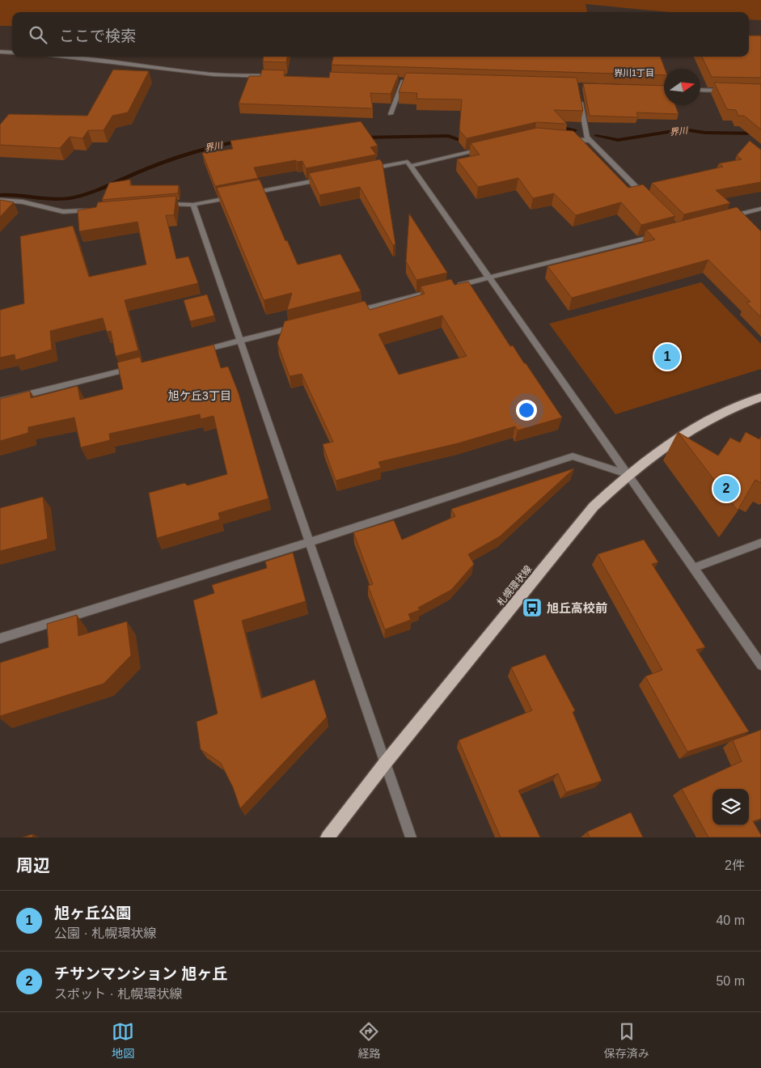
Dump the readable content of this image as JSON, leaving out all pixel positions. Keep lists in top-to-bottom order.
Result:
{
  "streets": {
    "main road": ["札幌環状線"]
  },
  "districts": ["界川1丁目", "旭ケ丘3丁目"],
  "water": ["界川"],
  "places": {
    "bus stop": ["旭丘高校前"]
  },
  "north": "right",
  "page": {
    "search": "ここで検索",
    "pins": ["1", "2"],
    "heading": ["周辺", "2件"],
    "list": [
      {
        "mark": "1",
        "name": "旭ヶ丘公園",
        "note": "公園 · 札幌環状線",
        "value": "40 m"
      },
      {
        "mark": "2",
        "name": "チサンマンション 旭ヶ丘",
        "note": "スポット · 札幌環状線",
        "value": "50 m"
      }
    ],
    "nav": ["地図", "経路", "保存済み"]
  }
}
